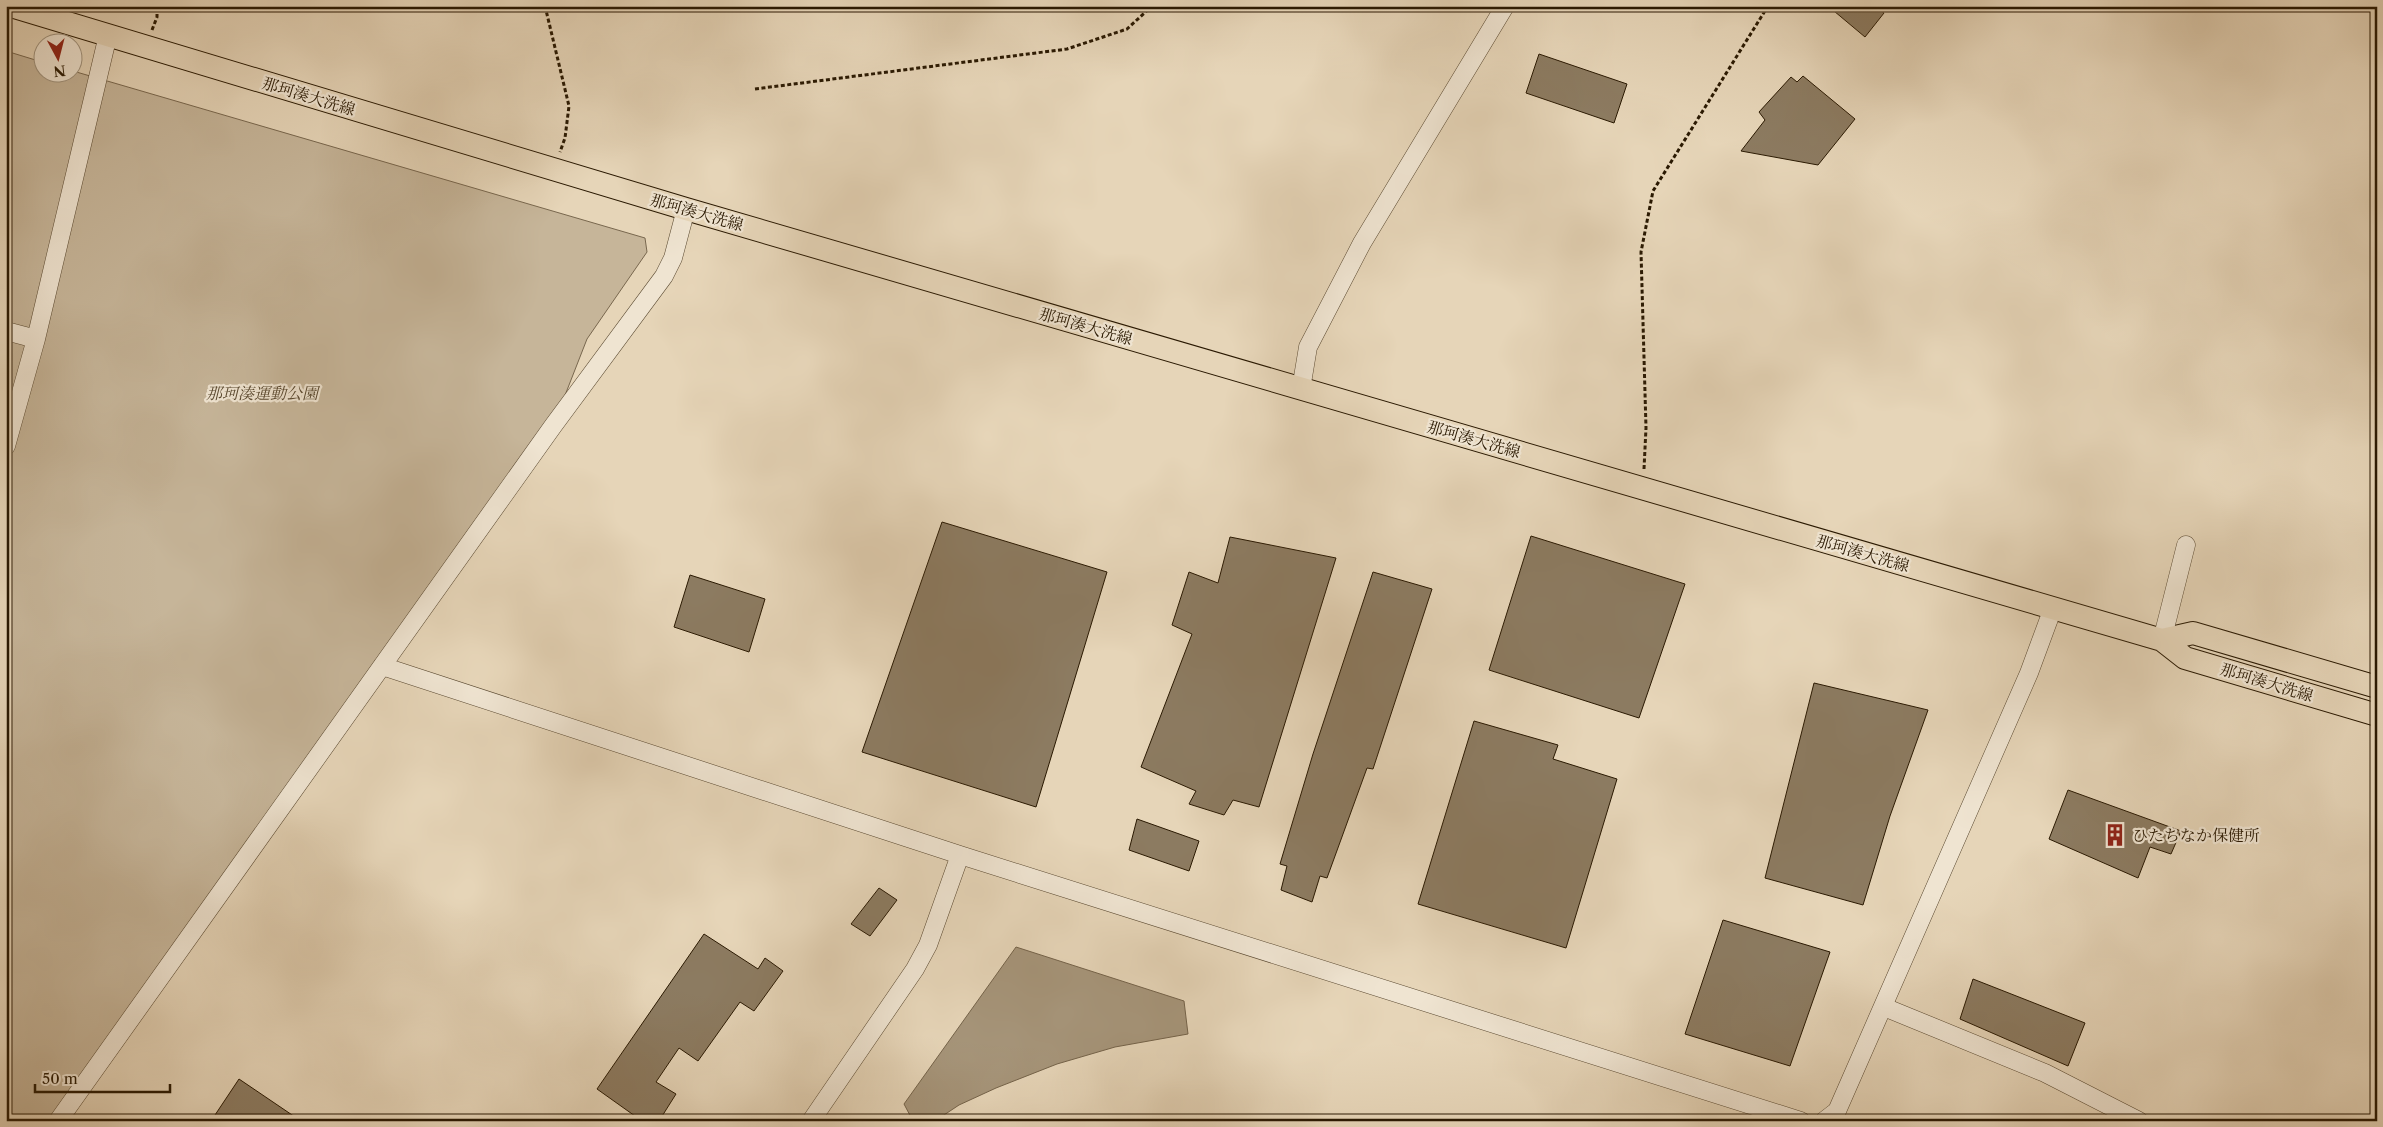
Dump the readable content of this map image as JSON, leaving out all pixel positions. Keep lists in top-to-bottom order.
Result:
{
  "streets": {
    "main road": ["那珂湊大洗線"]
  },
  "parks": ["那珂湊運動公園"],
  "places": {
    "building": ["ひたちなか保健所"]
  },
  "scale_bar": "50 m",
  "north": "bottom"
}
